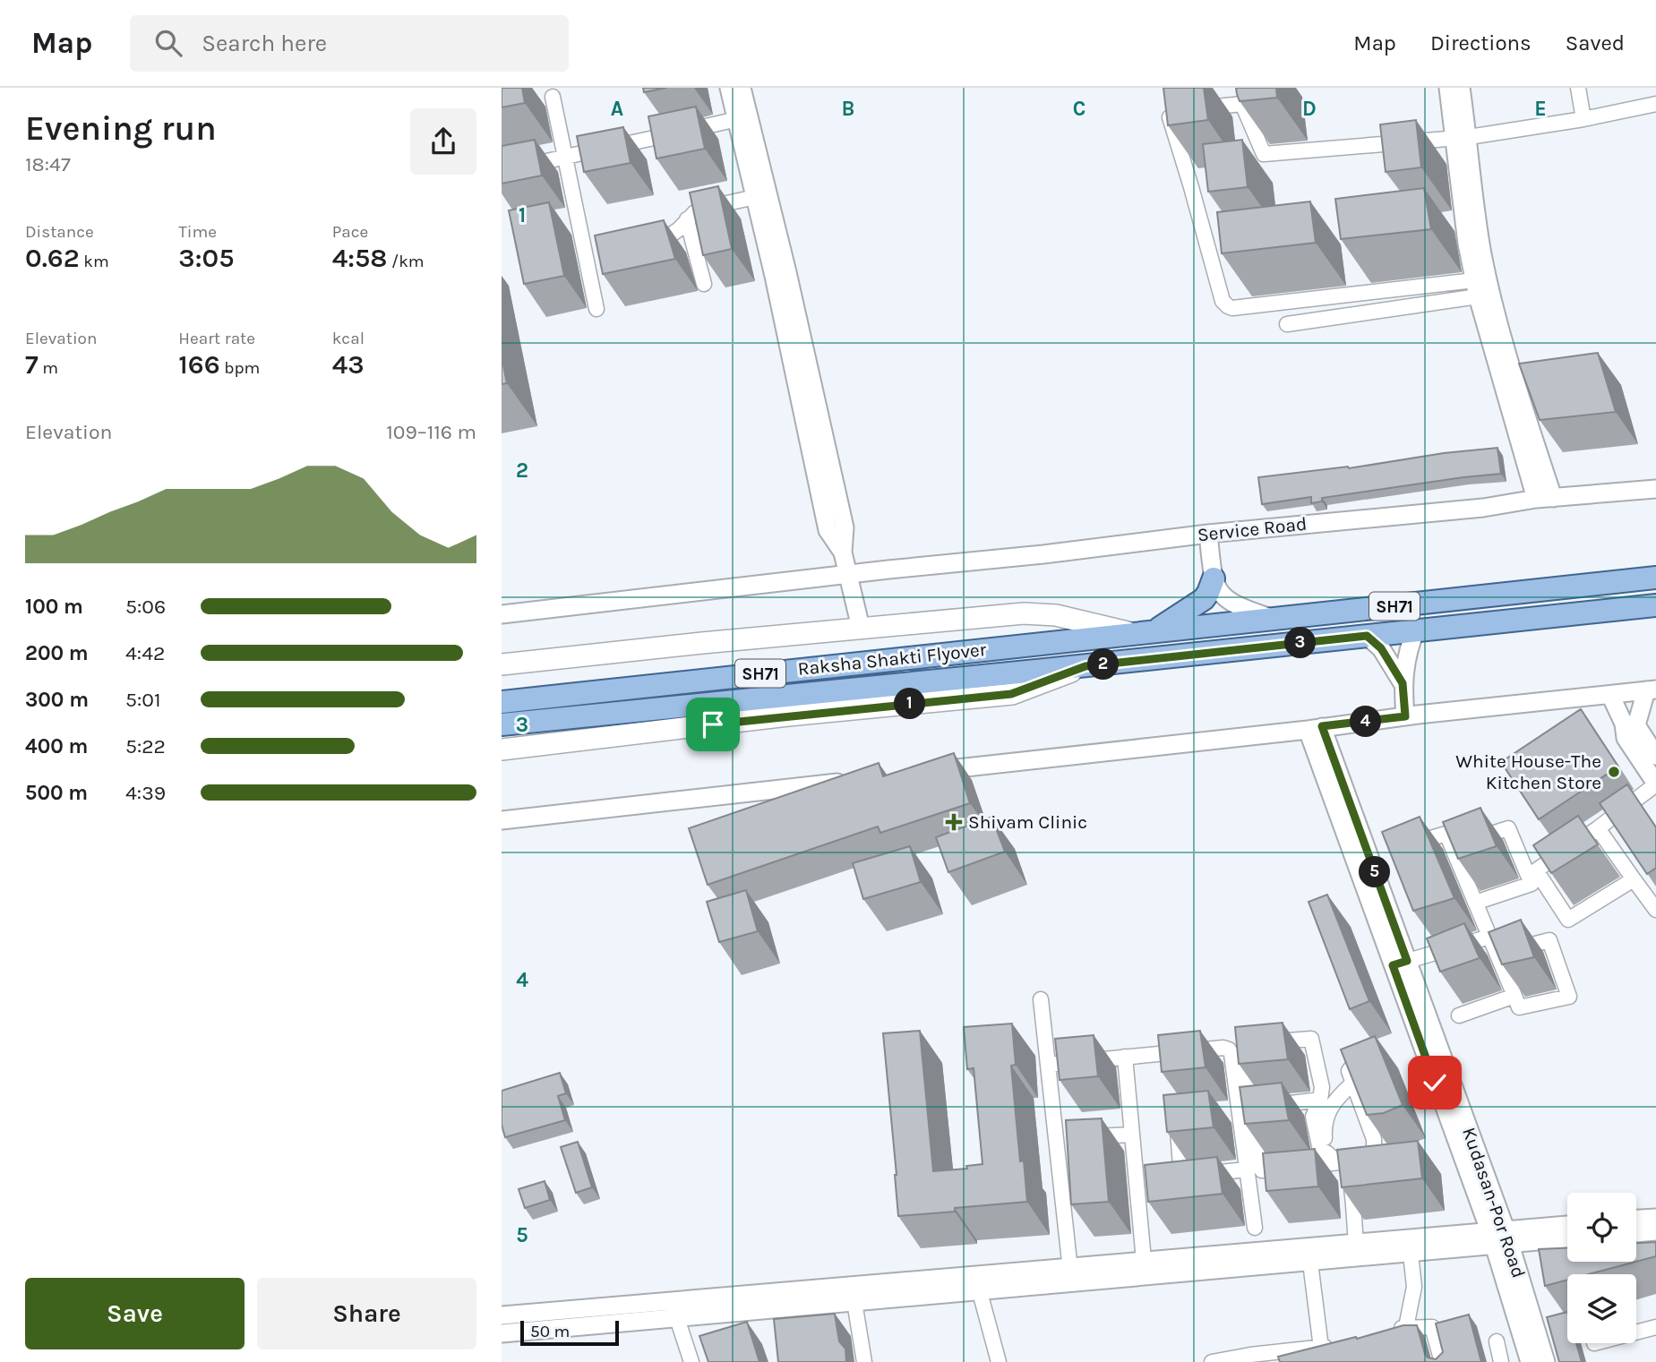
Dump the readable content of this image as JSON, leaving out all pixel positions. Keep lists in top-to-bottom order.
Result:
{
  "streets": {
    "main road": ["SH71", "Raksha Shakti Flyover"],
    "street": ["Service Road", "Kudasan-Por Road"]
  },
  "crossings": [
    ["SH71", "Raksha Shakti Flyover"]
  ],
  "places": {
    "other": ["White House-The Kitchen Store"],
    "health": ["Shivam Clinic"]
  },
  "scale_bar": "50 m",
  "page": {
    "header": "Map",
    "search": "Search here",
    "nav": ["Map", "Directions", "Saved"],
    "heading": ["Evening run", "18:47"],
    "stats": [
      ["Distance", "0.62 km"],
      ["Time", "3:05"],
      ["Pace", "4:58 /km"],
      ["Elevation", "7 m"],
      ["Heart rate", "166 bpm"],
      ["kcal", "43"]
    ],
    "chart": ["Elevation", "109–116 m"],
    "list": [
      {
        "name": "100 m",
        "note": "5:06"
      },
      {
        "name": "200 m",
        "note": "4:42"
      },
      {
        "name": "300 m",
        "note": "5:01"
      },
      {
        "name": "400 m",
        "note": "5:22"
      },
      {
        "name": "500 m",
        "note": "4:39"
      }
    ],
    "pins": [
      "3",
      "2",
      "1",
      "4",
      "5"
    ],
    "buttons": ["Save", "Share"],
    "scale": "50 m"
  },
  "grid": {
    "columns": [
      "A",
      "B",
      "C",
      "D",
      "E"
    ],
    "rows": [
      "1",
      "2",
      "3",
      "4",
      "5"
    ]
  }
}
